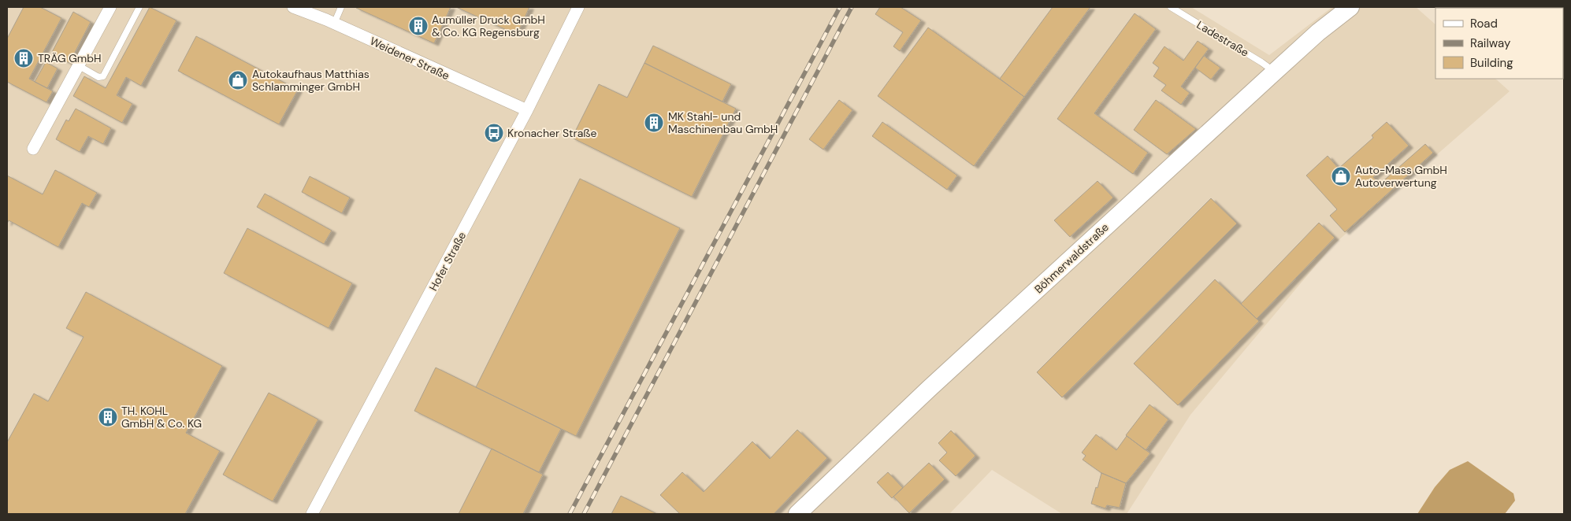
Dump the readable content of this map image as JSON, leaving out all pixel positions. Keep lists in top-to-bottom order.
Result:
{
  "streets": {
    "street": ["Weidener Straße", "Böhmerwaldstraße", "Hofer Straße"],
    "lane": ["Ladestraße"]
  },
  "crossings": [
    ["Ladestraße", "Böhmerwaldstraße"],
    ["Weidener Straße", "Hofer Straße"]
  ],
  "places": {
    "building": [
      "Aumüller Druck GmbH & Co. KG Regensburg",
      "TRÄG GmbH",
      "MK Stahl- und Maschinenbau GmbH",
      "TH. KOHL GmbH & Co. KG"
    ],
    "shop": ["Autokaufhaus Matthias Schlamminger GmbH", "Auto-Mass GmbH Autoverwertung"],
    "bus stop": ["Kronacher Straße"]
  },
  "legend": ["Road", "Railway", "Building"]
}
